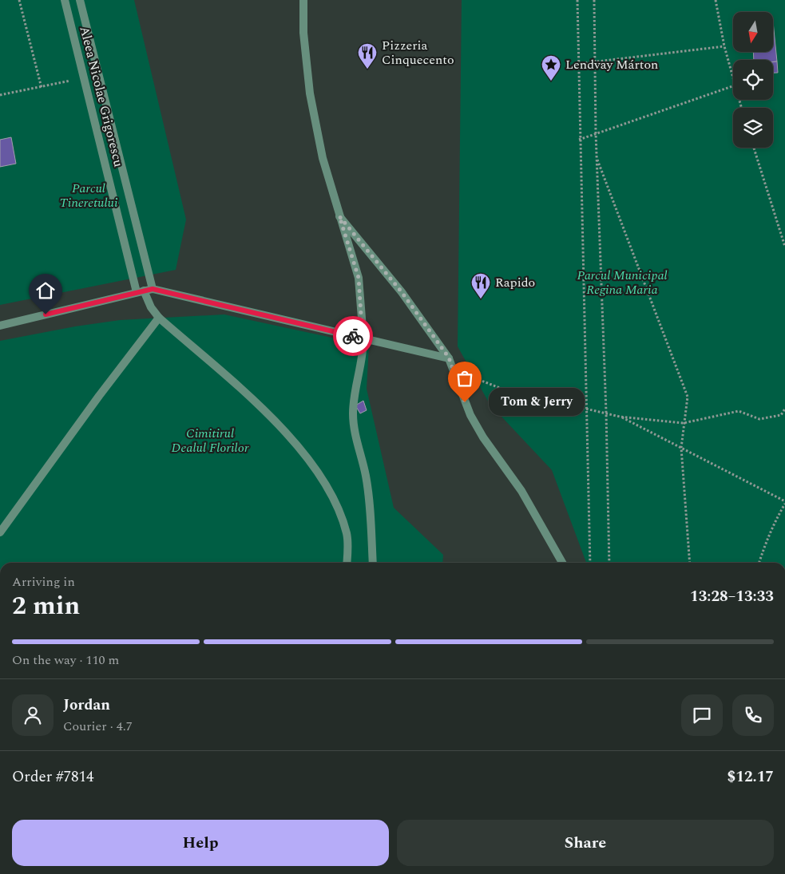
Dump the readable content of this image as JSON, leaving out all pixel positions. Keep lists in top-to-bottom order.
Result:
{
  "streets": {
    "street": ["Aleea Nicolae Grigorescu"]
  },
  "parks": ["Parcul Tineretului", "Parcul Municipal Regina Maria", "Cimitirul Dealul Florilor"],
  "places": {
    "restaurant": ["Pizzeria Cinquecento", "Rapido"],
    "place": ["Lendvay Márton"],
    "other": ["Tom & Jerry"]
  },
  "north": "bottom",
  "page": {
    "bubble": "Tom & Jerry",
    "heading": ["2 min", "Arriving in", "13:28–13:33"],
    "panel": [
      "Jordan",
      "Courier · 4.7",
      "Order #7814",
      "$12.17"
    ],
    "bar": "On the way · 110 m",
    "buttons": ["Help", "Share"]
  }
}
